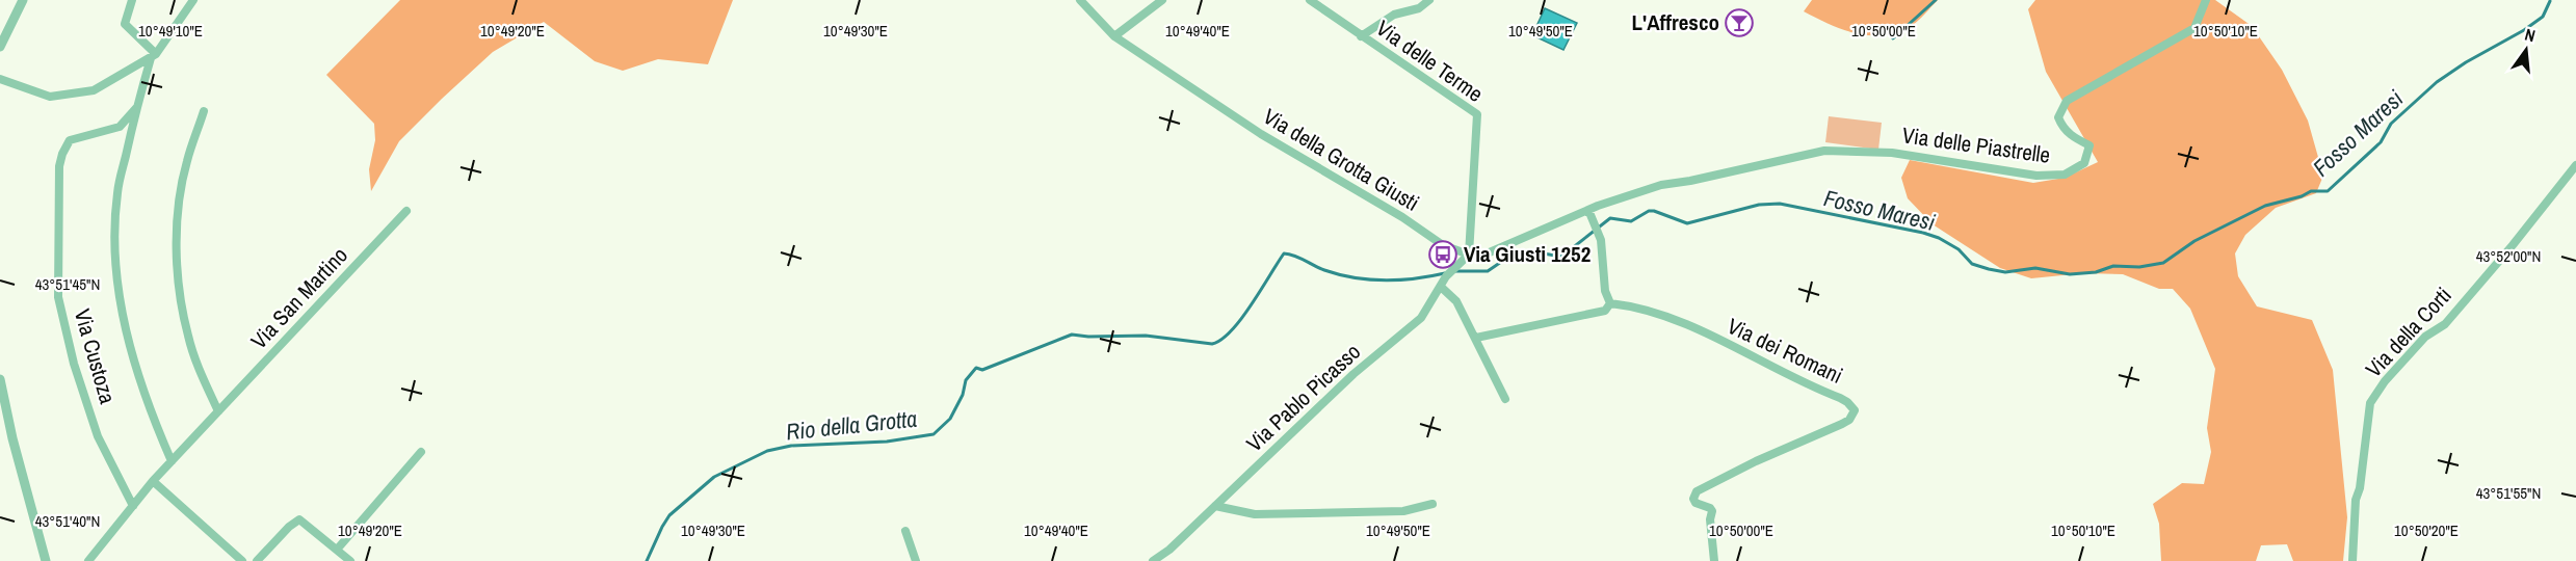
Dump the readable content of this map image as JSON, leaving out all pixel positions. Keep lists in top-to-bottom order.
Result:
{
  "streets": {
    "street": [
      "Via delle Terme",
      "Via delle Piastrelle",
      "Via della Grotta Giusti",
      "Via San Martino",
      "Via della Corti",
      "Via dei Romani",
      "Via Custoza",
      "Via Pablo Picasso"
    ]
  },
  "crossings": [
    ["Via delle Terme", "Via della Grotta Giusti"],
    ["Via delle Terme", "Via Pablo Picasso"],
    ["Via delle Piastrelle", "Via della Grotta Giusti"],
    ["Via della Grotta Giusti", "Via Pablo Picasso"],
    ["Via San Martino", "Via Custoza"]
  ],
  "water": ["Fosso Maresi", "Rio della Grotta"],
  "places": {
    "bar": ["L'Affresco"],
    "bus stop": ["Via Giusti 1252"]
  },
  "north": "top",
  "coordinates": [
    "10°49'10\"E",
    "10°49'20\"E",
    "10°49'30\"E",
    "10°49'50\"E",
    "10°50'00\"E",
    "10°50'10\"E",
    "10°49'40\"E",
    "43°52'00\"N",
    "43°51'45\"N",
    "43°51'55\"N",
    "43°51'40\"N",
    "10°50'20\"E"
  ]
}
